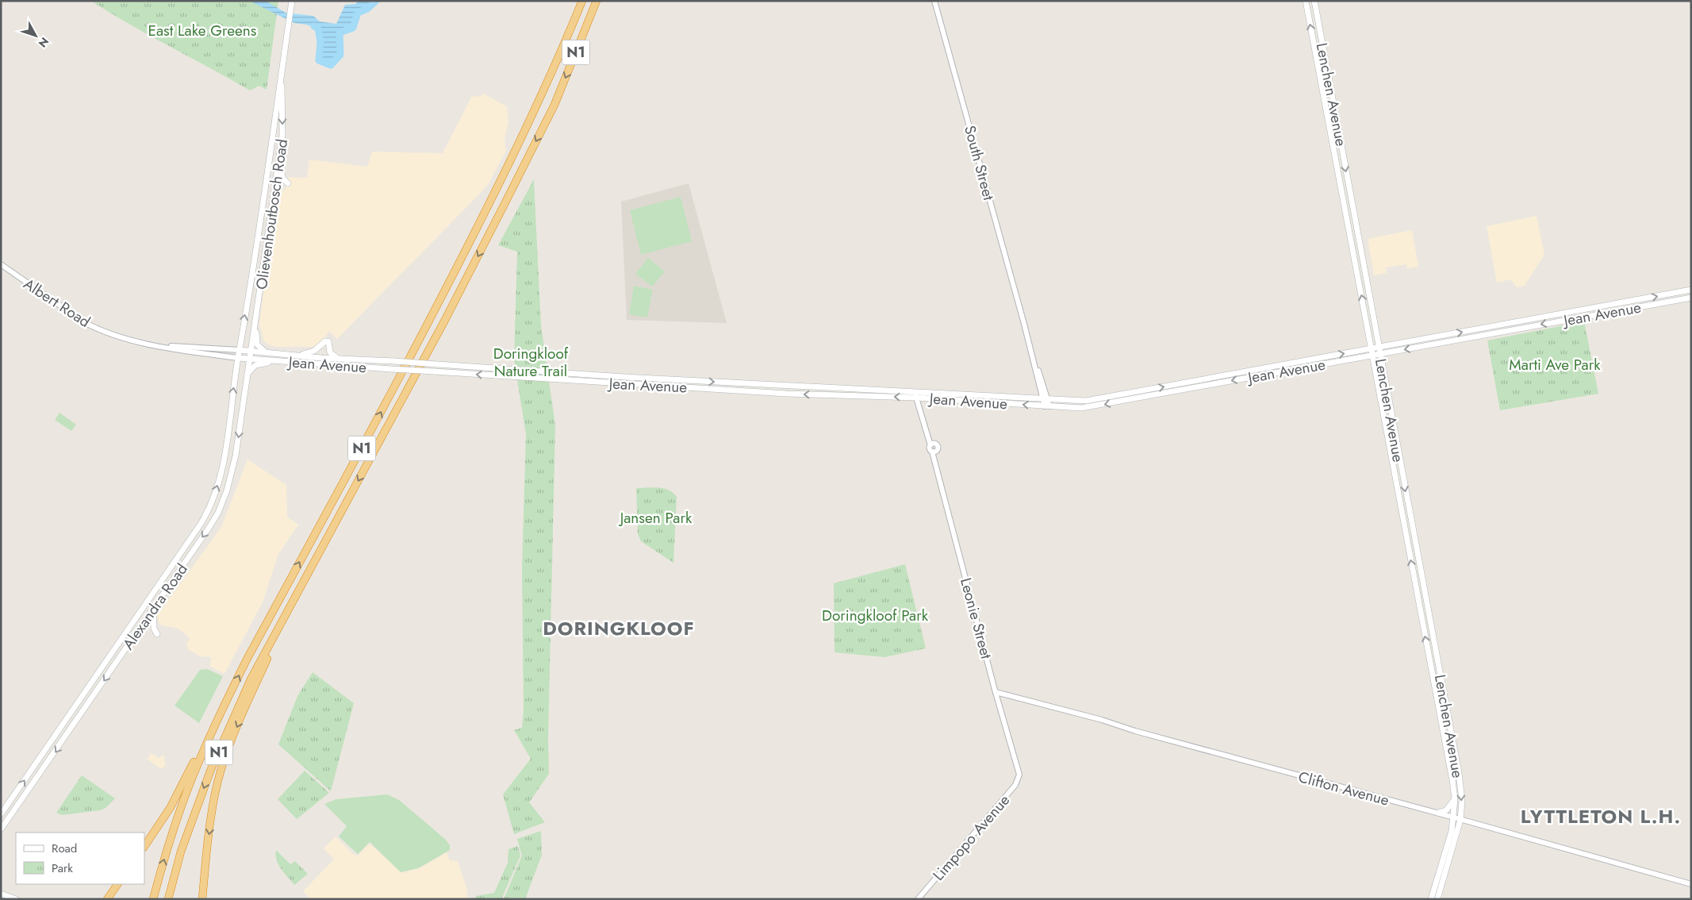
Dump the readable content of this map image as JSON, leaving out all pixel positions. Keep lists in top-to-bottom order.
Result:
{
  "streets": {
    "highway": ["N1"],
    "main road": [
      "Lenchen Avenue",
      "Olievenhoutbosch Road",
      "Jean Avenue",
      "Alexandra Road"
    ],
    "street": [
      "South Street",
      "Albert Road",
      "Leonie Street",
      "Clifton Avenue",
      "Limpopo Avenue"
    ]
  },
  "crossings": [
    ["Lenchen Avenue", "Jean Avenue"],
    ["Lenchen Avenue", "Clifton Avenue"],
    ["South Street", "Jean Avenue"],
    ["Olievenhoutbosch Road", "Albert Road"],
    ["Olievenhoutbosch Road", "Jean Avenue"],
    ["Olievenhoutbosch Road", "Alexandra Road"],
    ["Albert Road", "Jean Avenue"],
    ["Albert Road", "Alexandra Road"],
    ["Jean Avenue", "Alexandra Road"],
    ["Jean Avenue", "Leonie Street"],
    ["Leonie Street", "Clifton Avenue"],
    ["Leonie Street", "Limpopo Avenue"]
  ],
  "districts": ["DORINGKLOOF", "LYTTLETON L.H."],
  "parks": [
    "East Lake Greens",
    "Doringkloof Nature Trail",
    "Marti Ave Park",
    "Jansen Park",
    "Doringkloof Park"
  ],
  "legend": ["Road", "Park"],
  "north": "bottom right"
}
